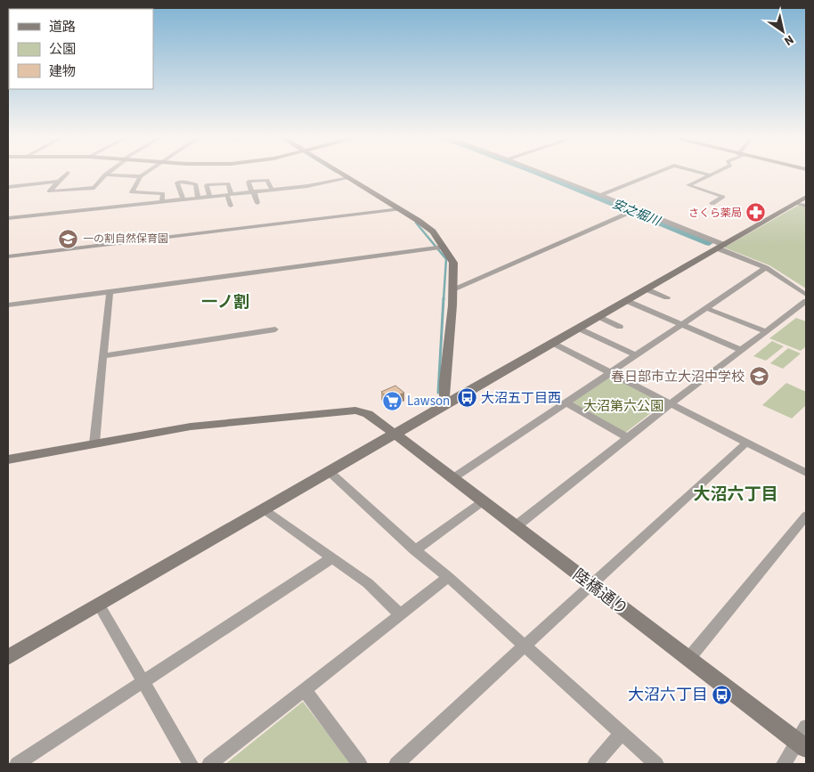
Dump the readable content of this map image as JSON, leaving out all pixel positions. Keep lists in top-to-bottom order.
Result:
{
  "streets": {
    "street": ["陸橋通り"]
  },
  "districts": ["一ノ割", "大沼六丁目"],
  "water": ["安之堀川"],
  "parks": ["大沼第六公園"],
  "places": {
    "pharmacy": ["さくら薬局"],
    "school or university": ["一の割自然保育園", "春日部市立大沼中学校"],
    "bus stop": ["大沼五丁目西", "大沼六丁目"],
    "supermarket": ["Lawson"]
  },
  "legend": ["道路", "公園", "建物"],
  "north": "bottom right"
}
